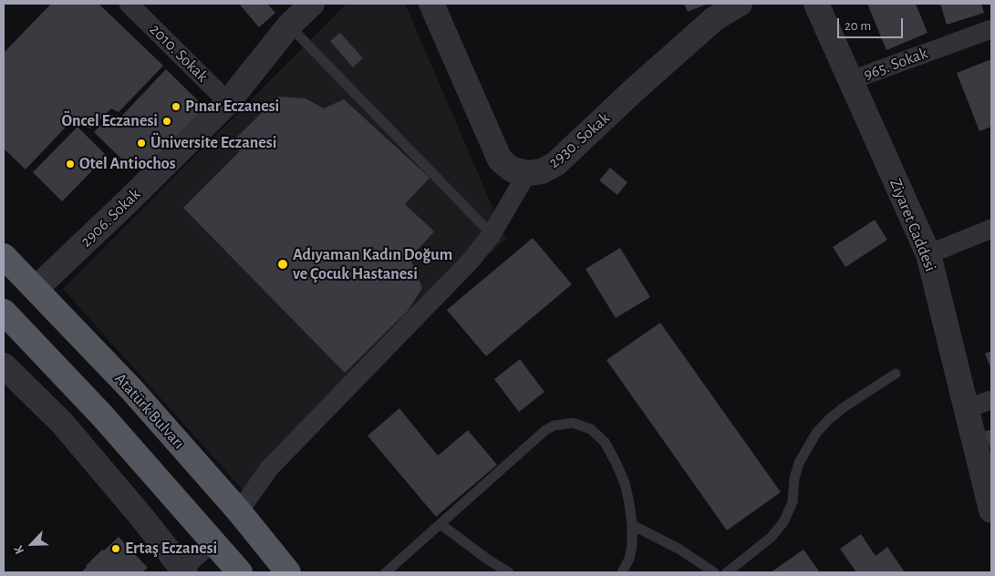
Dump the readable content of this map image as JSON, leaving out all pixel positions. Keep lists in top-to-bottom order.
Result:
{
  "streets": {
    "highway": ["Atatürk Bulvarı"],
    "street": [
      "2010. Sokak",
      "965. Sokak",
      "2930. Sokak",
      "2906. Sokak",
      "Ziyaret Caddesi"
    ]
  },
  "crossings": [
    ["2010. Sokak", "2906. Sokak"],
    ["965. Sokak", "Ziyaret Caddesi"],
    ["2906. Sokak", "Atatürk Bulvarı"]
  ],
  "places": [
    "Pınar Eczanesi",
    "Öncel Eczanesi",
    "Üniversite Eczanesi",
    "Otel Antiochos",
    "Adıyaman Kadın Doğum ve Çocuk Hastanesi",
    "Ertaş Eczanesi"
  ],
  "scale_bar": "20 m",
  "north": "bottom left"
}
